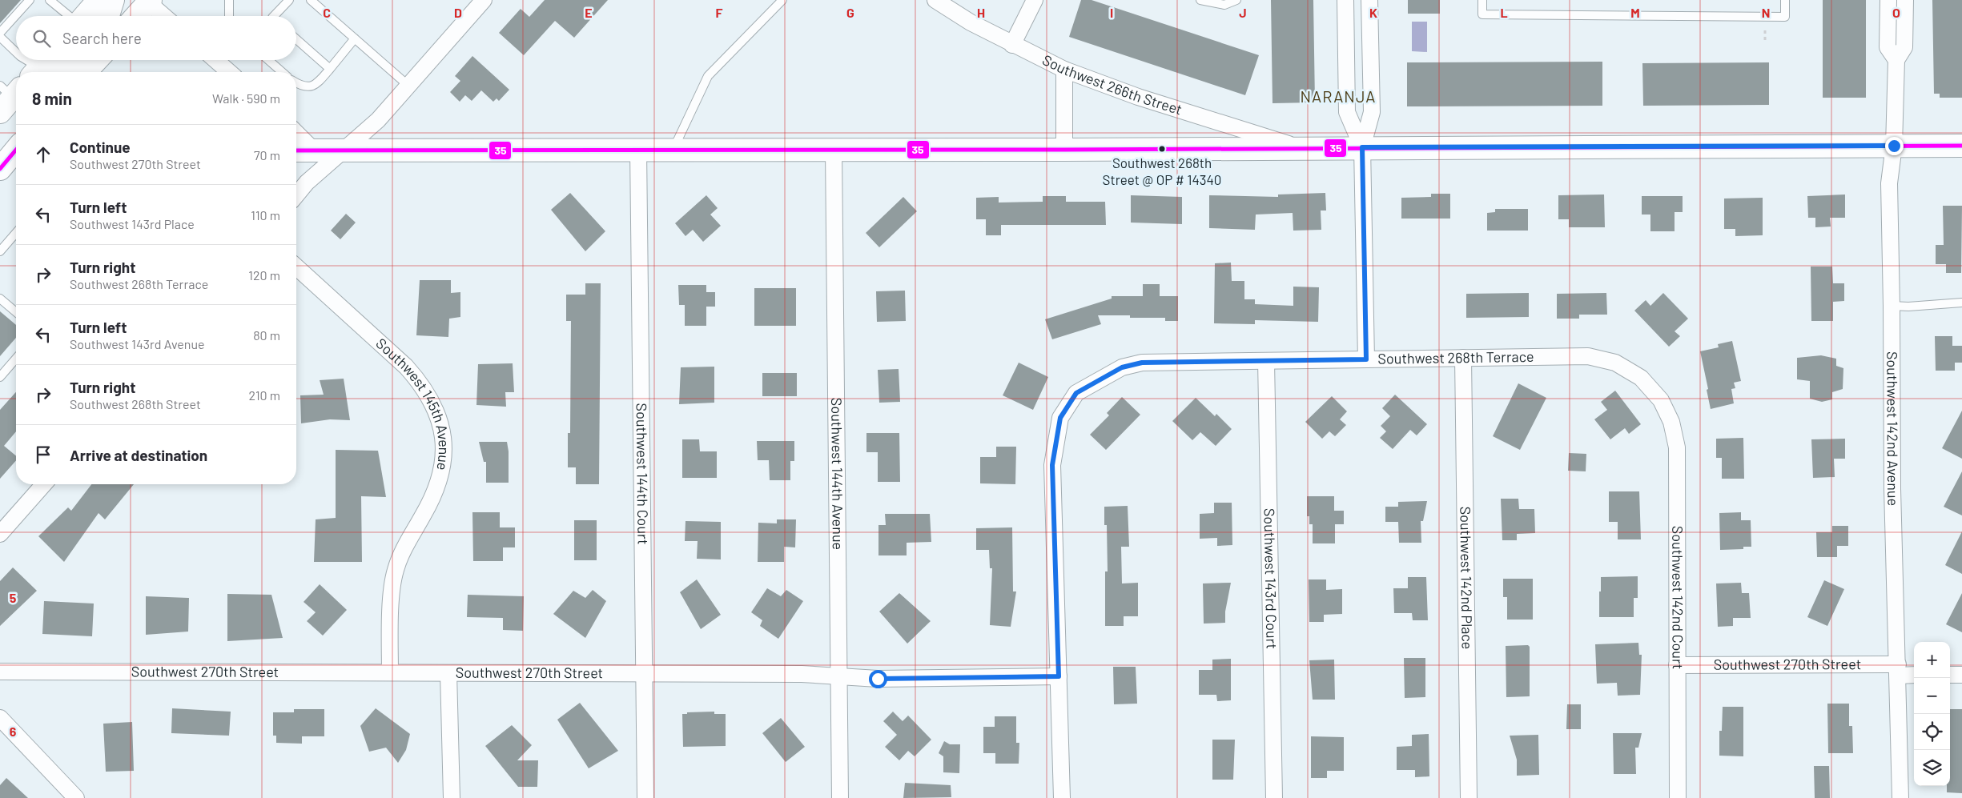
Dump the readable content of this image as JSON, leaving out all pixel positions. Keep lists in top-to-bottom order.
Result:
{
  "streets": {
    "street": [
      "Southwest 266th Street",
      "Southwest 268th Terrace",
      "Southwest 145th Avenue",
      "Southwest 142nd Avenue",
      "Southwest 144th Court",
      "Southwest 144th Avenue",
      "Southwest 142nd Place",
      "Southwest 143rd Court",
      "Southwest 142nd Court",
      "Southwest 270th Street"
    ]
  },
  "crossings": [
    ["Southwest 268th Terrace", "Southwest 142nd Place"],
    ["Southwest 268th Terrace", "Southwest 143rd Court"],
    ["Southwest 268th Terrace", "Southwest 142nd Court"],
    ["Southwest 268th Terrace", "Southwest 270th Street"],
    ["Southwest 145th Avenue", "Southwest 270th Street"],
    ["Southwest 142nd Avenue", "Southwest 270th Street"],
    ["Southwest 144th Court", "Southwest 270th Street"],
    ["Southwest 144th Avenue", "Southwest 270th Street"],
    ["Southwest 142nd Court", "Southwest 270th Street"]
  ],
  "districts": ["NARANJA"],
  "places": ["Southwest 268th Street @ OP # 14340"],
  "lines": ["transit line 35"],
  "page": {
    "search": "Search here",
    "heading": ["8 min", "Walk · 590 m"],
    "list": [
      ["Continue", "Southwest 270th Street", "70 m"],
      ["Turn left", "Southwest 143rd Place", "110 m"],
      ["Turn right", "Southwest 268th Terrace", "120 m"],
      ["Turn left", "Southwest 143rd Avenue", "80 m"],
      ["Turn right", "Southwest 268th Street", "210 m"],
      "Arrive at destination"
    ],
    "map_buttons": ["+", "−"]
  },
  "grid": {
    "columns": [
      "C",
      "D",
      "E",
      "F",
      "G",
      "H",
      "I",
      "J",
      "K",
      "L",
      "M",
      "N",
      "O"
    ],
    "rows": ["5", "6"]
  }
}
